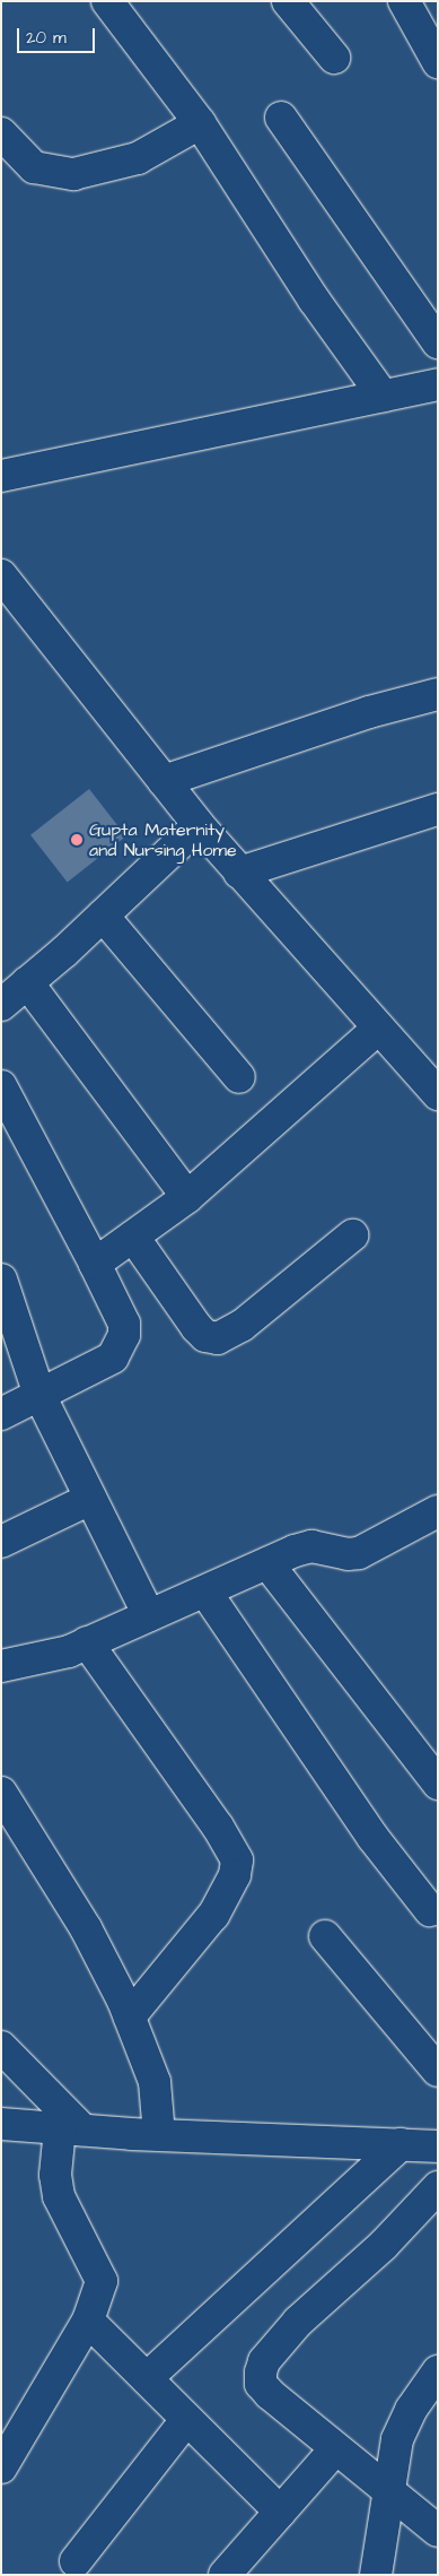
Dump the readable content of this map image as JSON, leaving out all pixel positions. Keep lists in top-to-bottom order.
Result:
{
  "places": ["Gupta Maternity and Nursing Home"],
  "scale_bar": "20 m"
}
